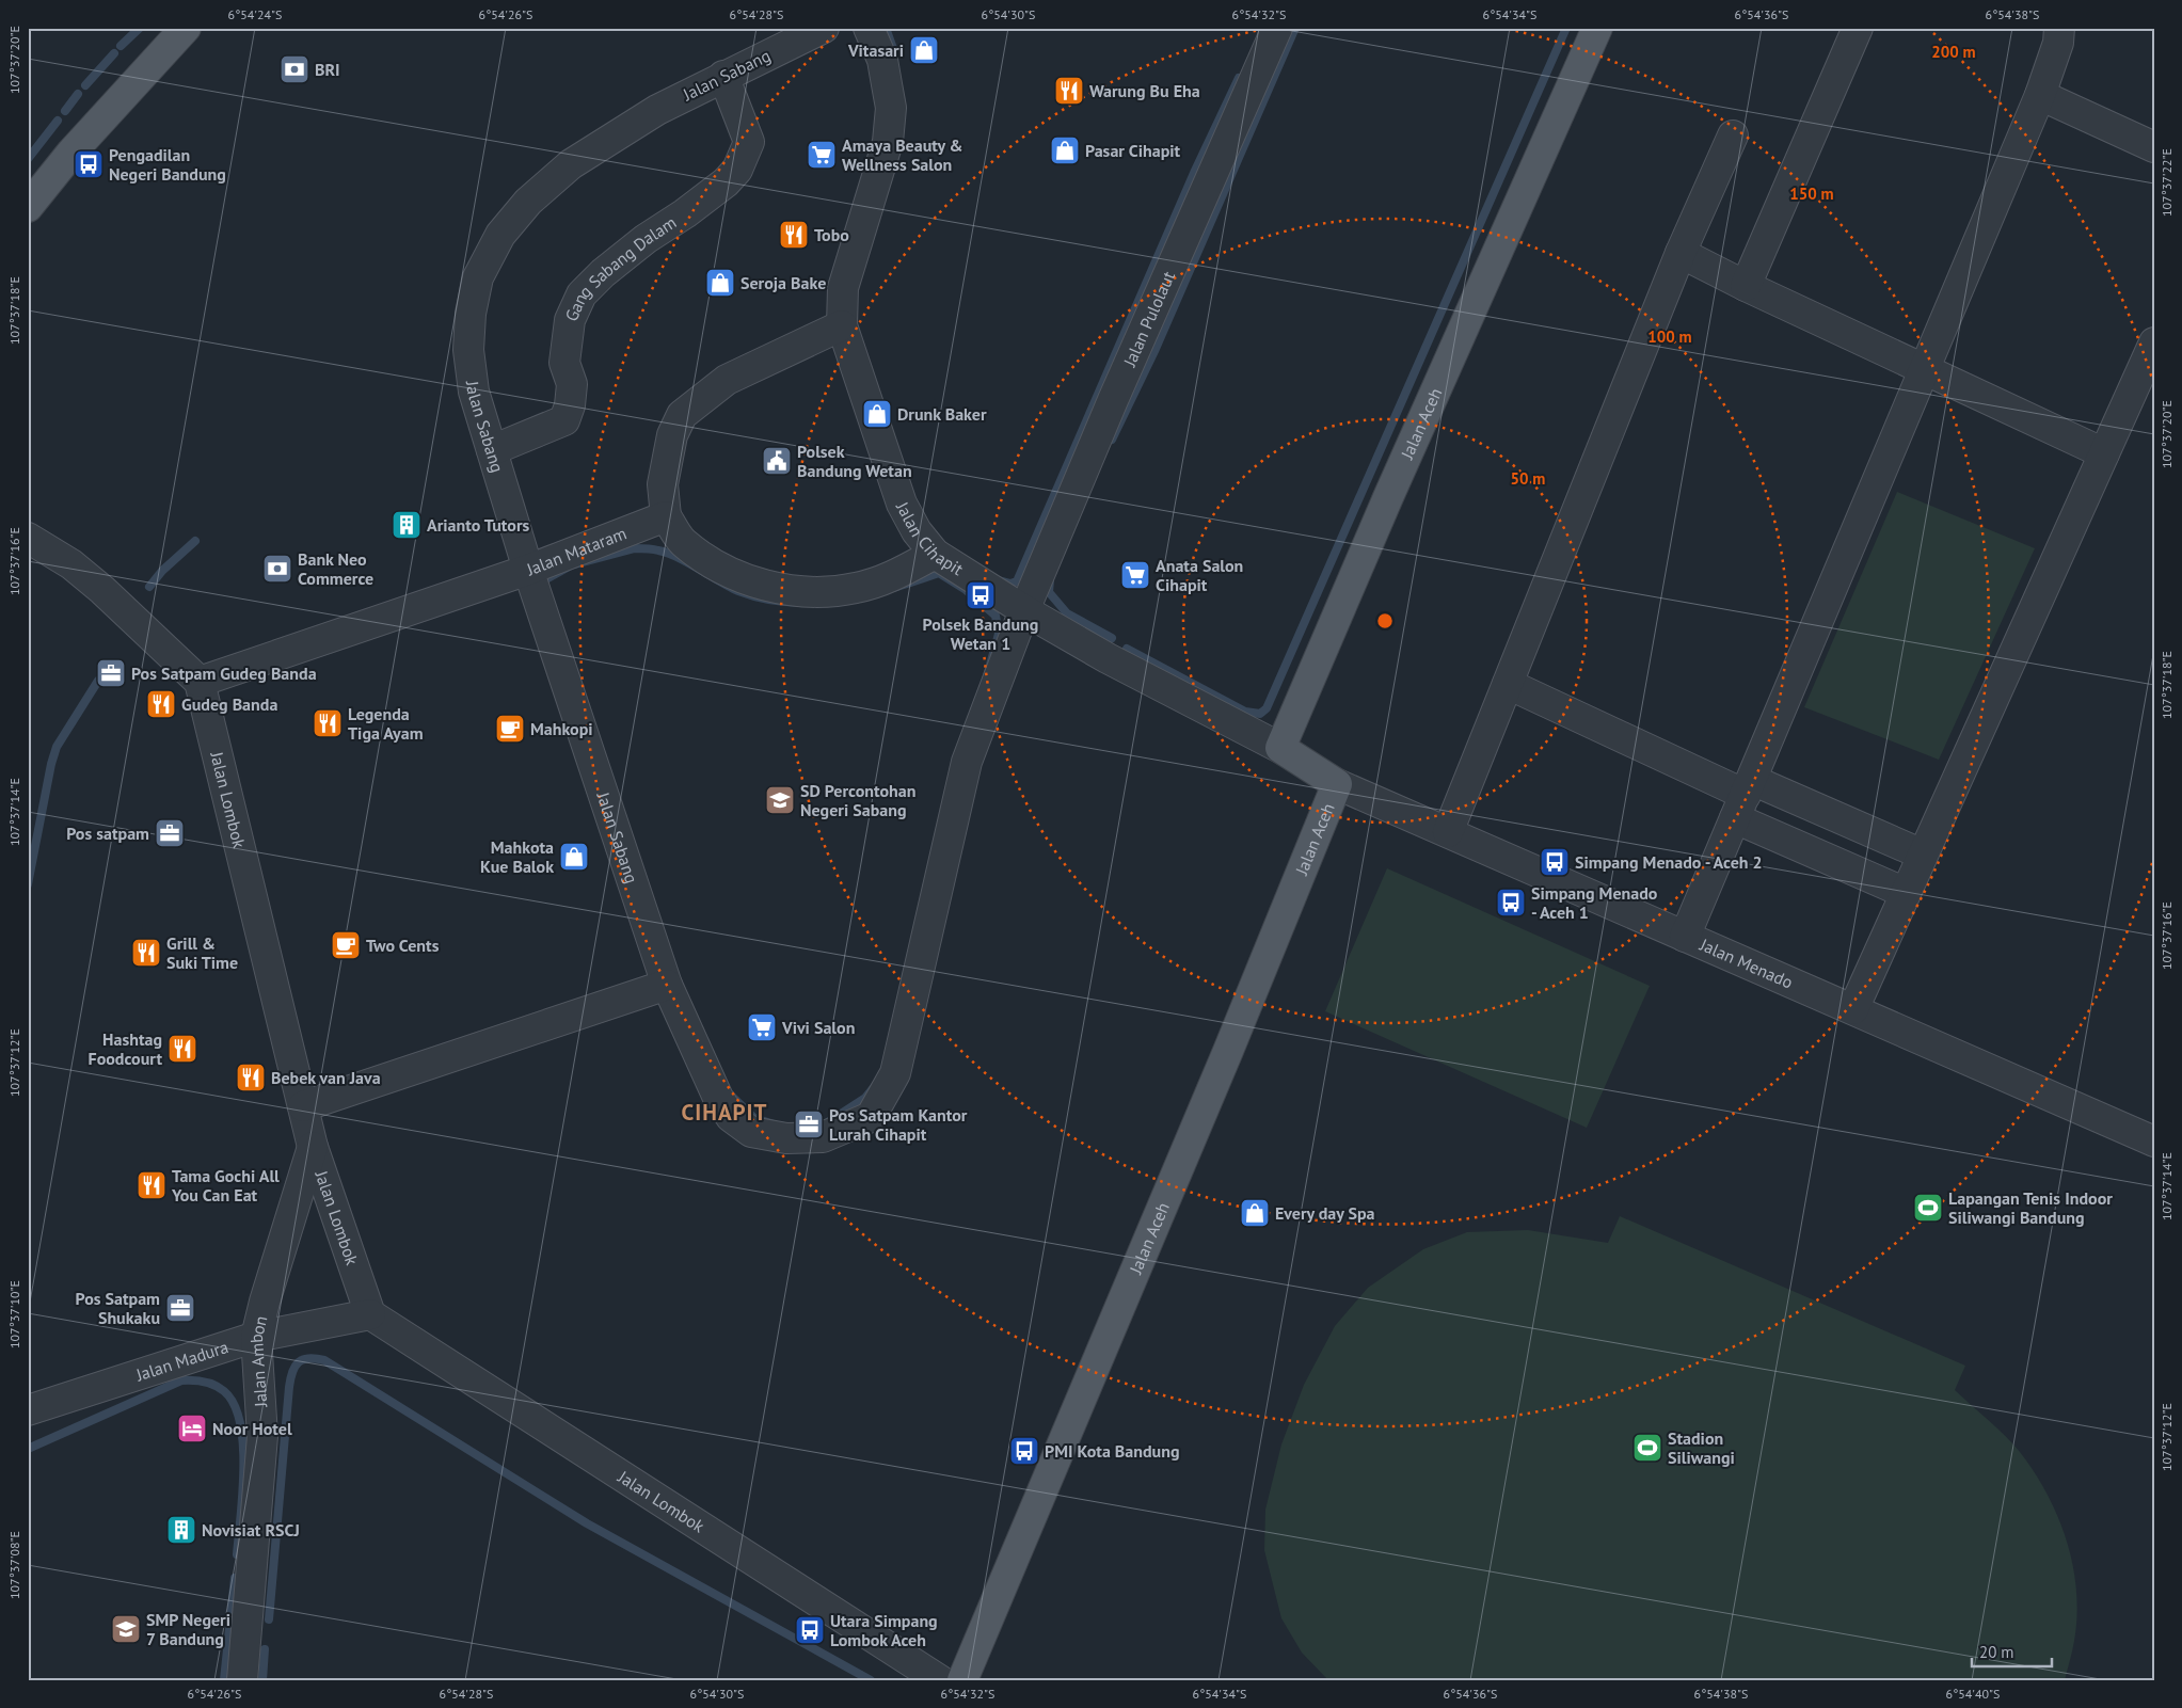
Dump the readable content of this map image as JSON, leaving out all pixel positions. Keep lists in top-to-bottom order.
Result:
{
  "streets": {
    "main road": ["Jalan Aceh"],
    "street": [
      "Jalan Sabang",
      "Gang Sabang Dalam",
      "Jalan Pulolaut",
      "Jalan Cihapit",
      "Jalan Mataram",
      "Jalan Lombok",
      "Jalan Menado",
      "Jalan Madura",
      "Jalan Ambon"
    ]
  },
  "crossings": [
    ["Jalan Sabang", "Gang Sabang Dalam"],
    ["Jalan Sabang", "Jalan Pulolaut"],
    ["Jalan Sabang", "Jalan Mataram"],
    ["Jalan Pulolaut", "Jalan Cihapit"],
    ["Jalan Aceh", "Jalan Cihapit"],
    ["Jalan Aceh", "Jalan Menado"],
    ["Jalan Mataram", "Jalan Lombok"],
    ["Jalan Lombok", "Jalan Madura"],
    ["Jalan Lombok", "Jalan Ambon"],
    ["Jalan Madura", "Jalan Ambon"]
  ],
  "districts": ["CIHAPIT"],
  "places": {
    "shop": [
      "Vitasari",
      "Pasar Cihapit",
      "Seroja Bake",
      "Drunk Baker",
      "Mahkota Kue Balok",
      "Every day Spa"
    ],
    "bank": ["BRI", "Bank Neo Commerce"],
    "restaurant": [
      "Warung Bu Eha",
      "Tobo",
      "Gudeg Banda",
      "Legenda Tiga Ayam",
      "Grill & Suki Time",
      "Hashtag Foodcourt",
      "Bebek van Java",
      "Tama Gochi All You Can Eat"
    ],
    "supermarket": ["Amaya Beauty & Wellness Salon", "Anata Salon Cihapit", "Vivi Salon"],
    "bus stop": [
      "Pengadilan Negeri Bandung",
      "Polsek Bandung Wetan 1",
      "Simpang Menado - Aceh 2",
      "Simpang Menado - Aceh 1",
      "PMI Kota Bandung",
      "Utara Simpang Lombok Aceh"
    ],
    "public building": ["Polsek Bandung Wetan"],
    "building": ["Arianto Tutors", "Novisiat RSCJ"],
    "office": [
      "Pos Satpam Gudeg Banda",
      "Pos satpam",
      "Pos Satpam Kantor Lurah Cihapit",
      "Pos Satpam Shukaku"
    ],
    "cafe": ["Mahkopi", "Two Cents"],
    "school or university": ["SD Percontohan Negeri Sabang", "SMP Negeri 7 Bandung"],
    "sports": ["Lapangan Tenis Indoor Siliwangi Bandung", "Stadion Siliwangi"],
    "hotel": ["Noor Hotel"]
  },
  "scale_bar": "20 m",
  "coordinates": [
    "6°54'24\"S",
    "6°54'26\"S",
    "6°54'28\"S",
    "6°54'30\"S",
    "6°54'32\"S",
    "6°54'34\"S",
    "6°54'36\"S",
    "6°54'38\"S",
    "107°37'20\"E",
    "107°37'22\"E",
    "107°37'18\"E",
    "107°37'16\"E",
    "107°37'14\"E",
    "107°37'12\"E",
    "107°37'10\"E",
    "107°37'08\"E",
    "6°54'40\"S"
  ],
  "rings": [
    "200 m",
    "150 m",
    "100 m",
    "50 m"
  ]
}
